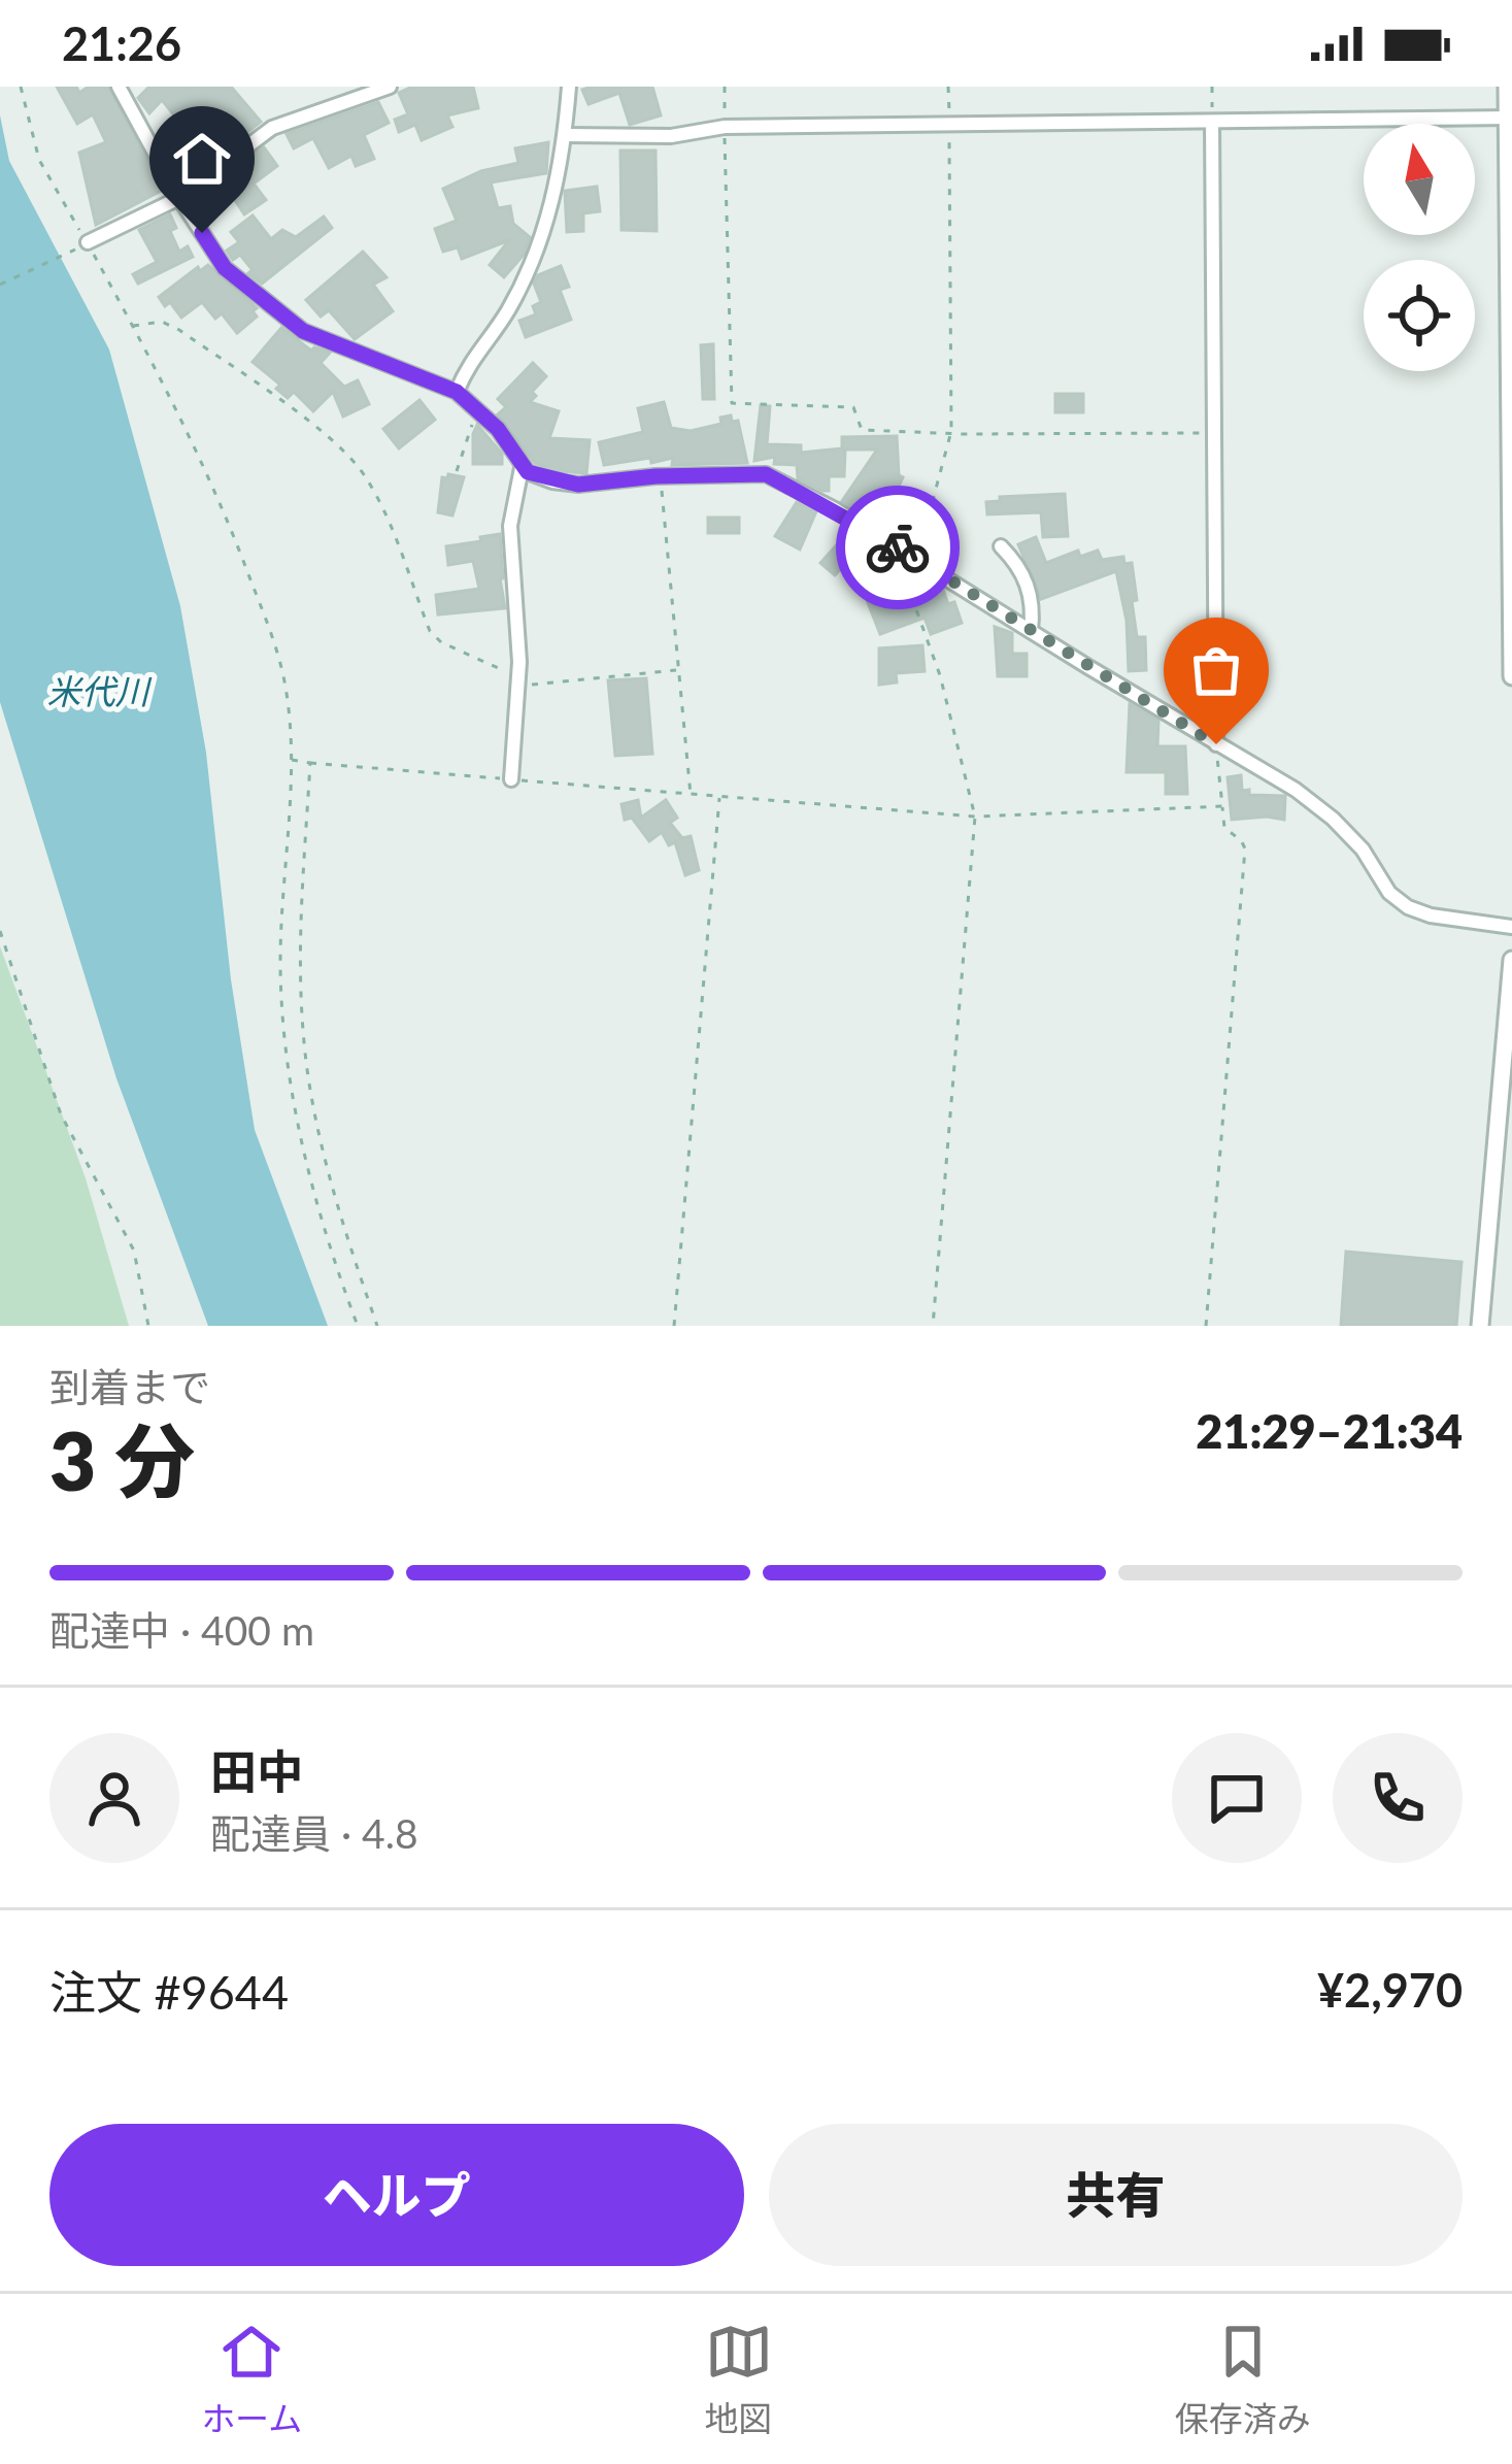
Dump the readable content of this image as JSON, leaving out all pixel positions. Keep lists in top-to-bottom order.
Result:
{
  "water": ["米代川"],
  "north": "top",
  "page": {
    "status": "21:26",
    "heading": ["3 分", "到着まで", "21:29–21:34"],
    "panel": [
      "田中",
      "配達員 · 4.8",
      "注文 #9644",
      "¥2,970"
    ],
    "bar": "配達中 · 400 m",
    "buttons": ["ヘルプ", "共有"],
    "tabs": ["ホーム", "地図", "保存済み"]
  }
}
